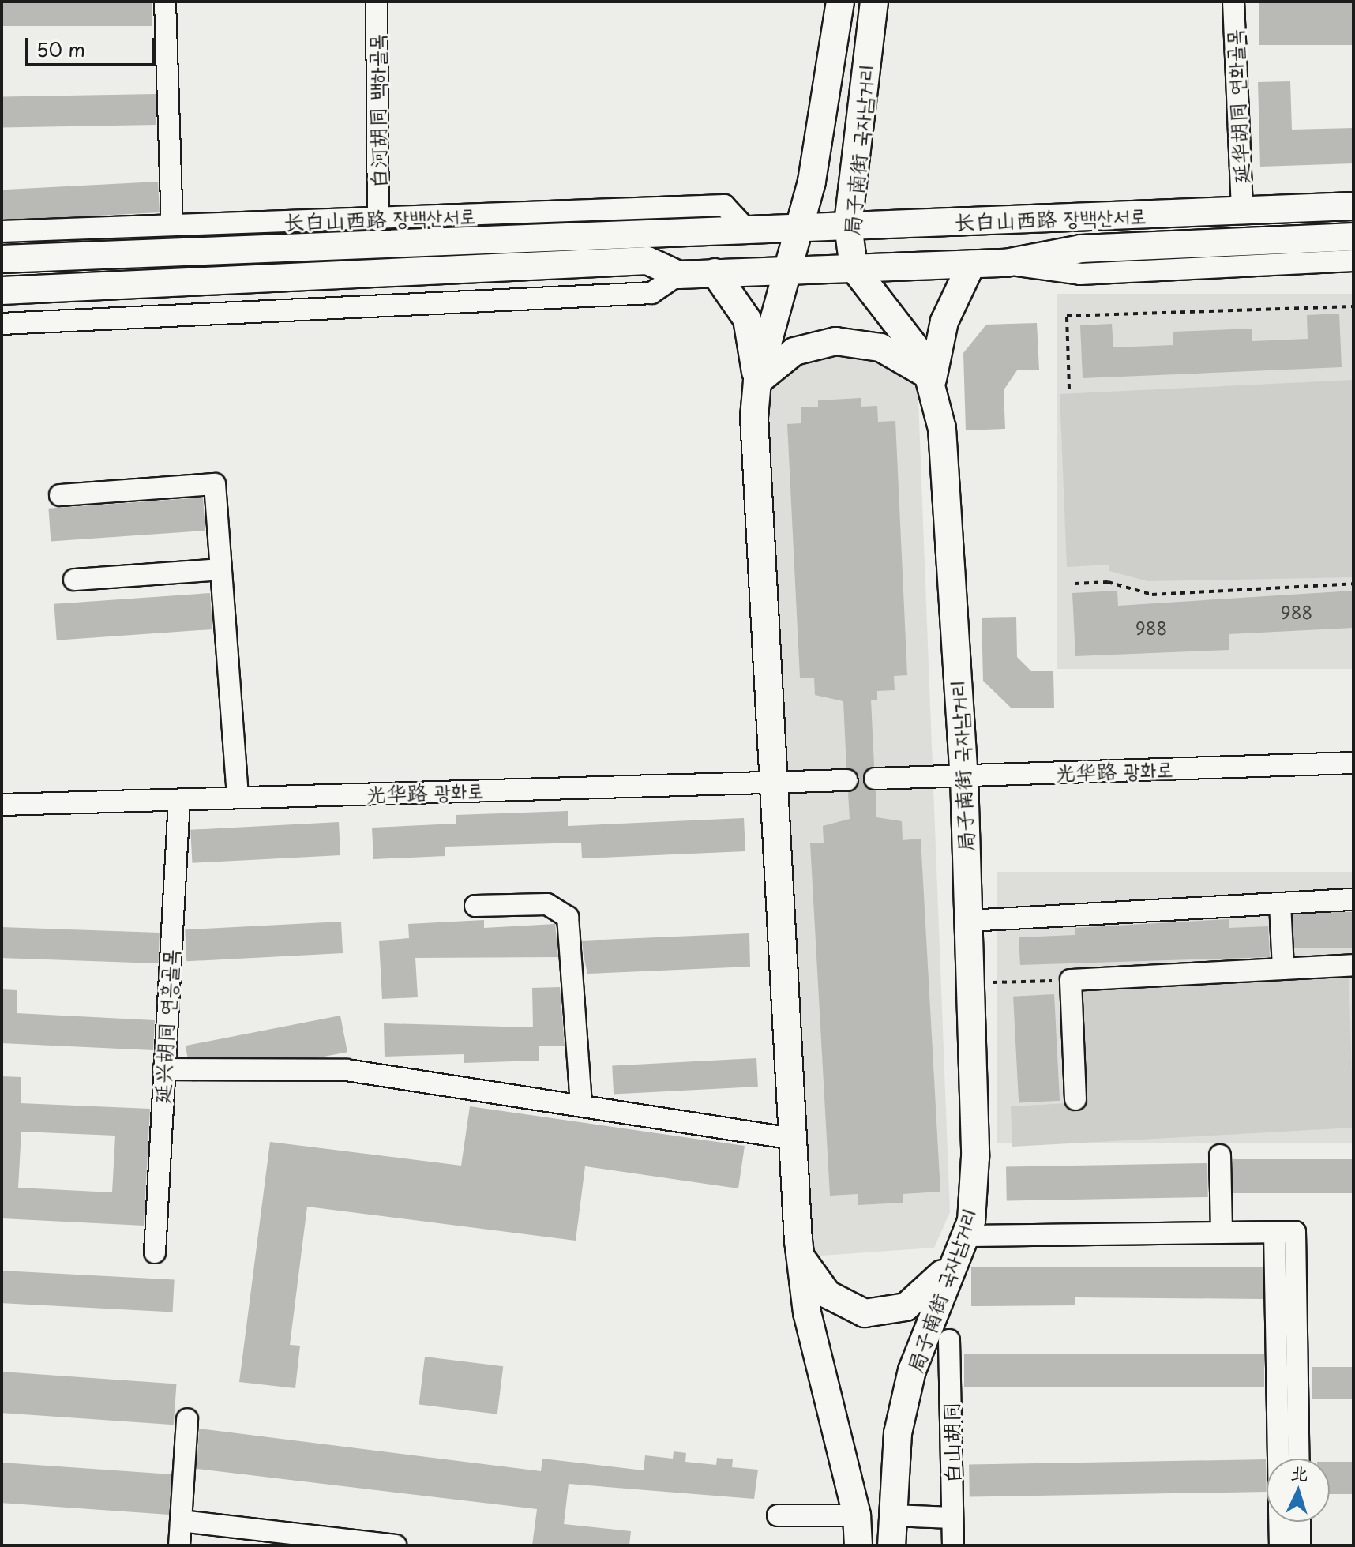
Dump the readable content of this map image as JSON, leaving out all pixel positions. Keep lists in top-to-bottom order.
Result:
{
  "streets": {
    "main road": ["局子南街 국자남거리", "长白山西路 장백산서로"],
    "street": [
      "延华胡同 연화골목",
      "白河胡同 백하골목",
      "光华路 광화로",
      "延兴胡同 연흥골목",
      "白山胡同"
    ]
  },
  "crossings": [
    ["延华胡同 연화골목", "长白山西路 장백산서로"],
    ["白河胡同 백하골목", "长白山西路 장백산서로"],
    ["局子南街 국자남거리", "长白山西路 장백산서로"],
    ["局子南街 국자남거리", "光华路 광화로"],
    ["光华路 광화로", "延兴胡同 연흥골목"]
  ],
  "house_numbers": ["988", "988"],
  "scale_bar": "50 m",
  "north": "top"
}
